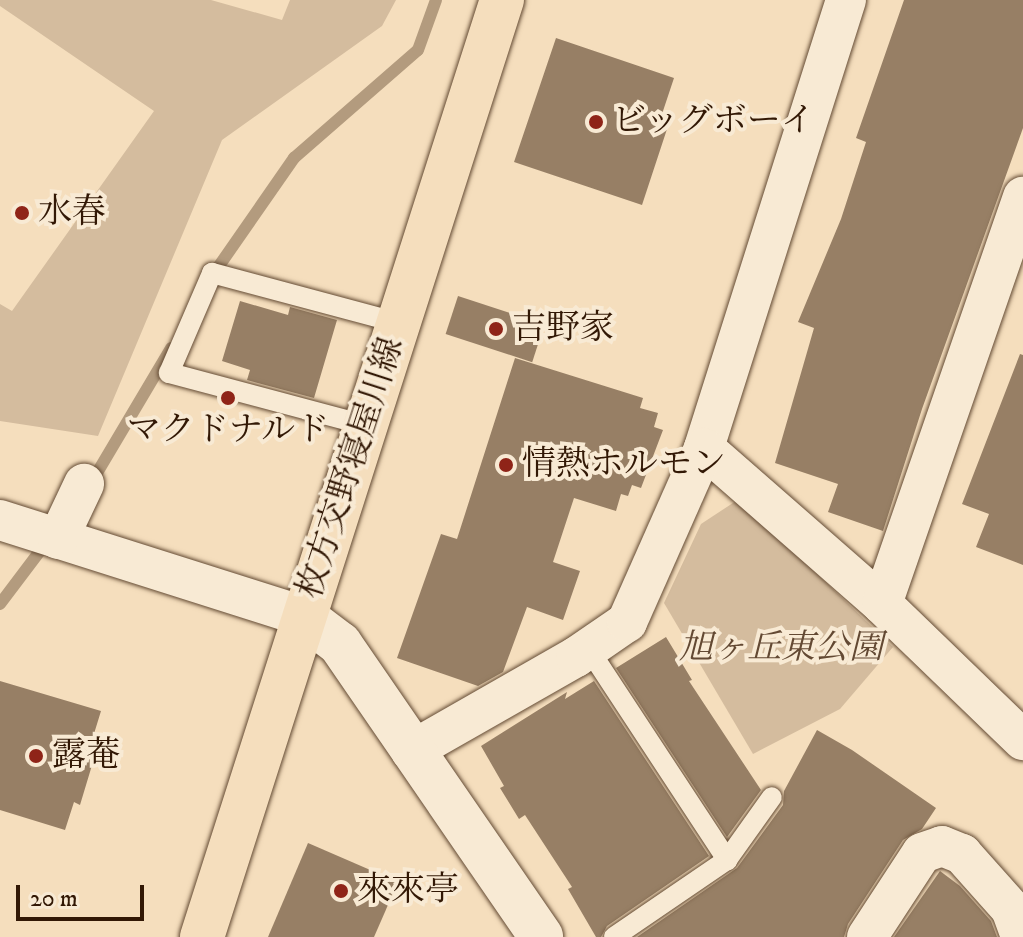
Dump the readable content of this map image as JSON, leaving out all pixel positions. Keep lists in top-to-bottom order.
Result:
{
  "streets": {
    "main road": ["枚方交野寝屋川線"]
  },
  "parks": ["旭ヶ丘東公園"],
  "places": [
    "ビッグボーイ",
    "水春",
    "吉野家",
    "マクドナルド",
    "情熱ホルモン",
    "露菴",
    "來來亭"
  ],
  "scale_bar": "20 m"
}
